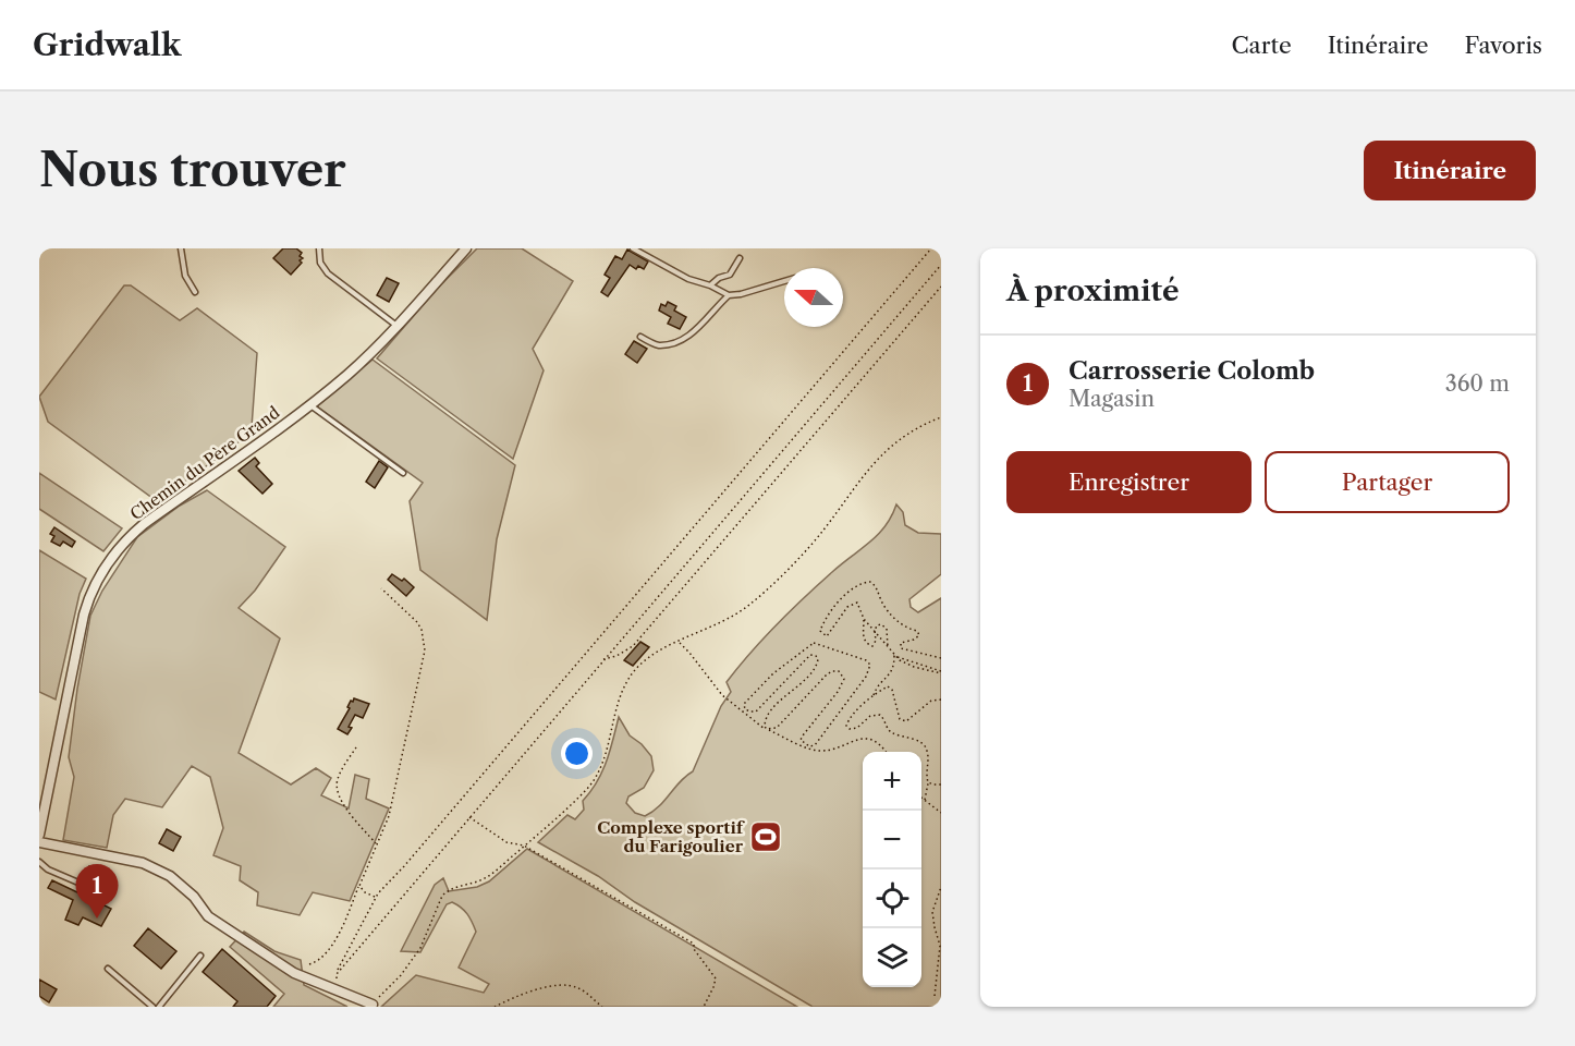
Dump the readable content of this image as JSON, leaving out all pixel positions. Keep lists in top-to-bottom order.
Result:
{
  "streets": {
    "street": ["Chemin du Père Grand"]
  },
  "places": {
    "sports": ["Complexe sportif du Farigoulier"]
  },
  "north": "left",
  "page": {
    "header": "Gridwalk",
    "nav": ["Carte", "Itinéraire", "Favoris"],
    "buttons": [
      "Itinéraire",
      ["Enregistrer", "Partager"]
    ],
    "title": "Nous trouver",
    "heading": "À proximité",
    "list": [
      {
        "mark": "1",
        "name": "Carrosserie Colomb",
        "note": "Magasin",
        "value": "360 m"
      }
    ],
    "map_buttons": ["+", "−"],
    "pins": "1"
  }
}
